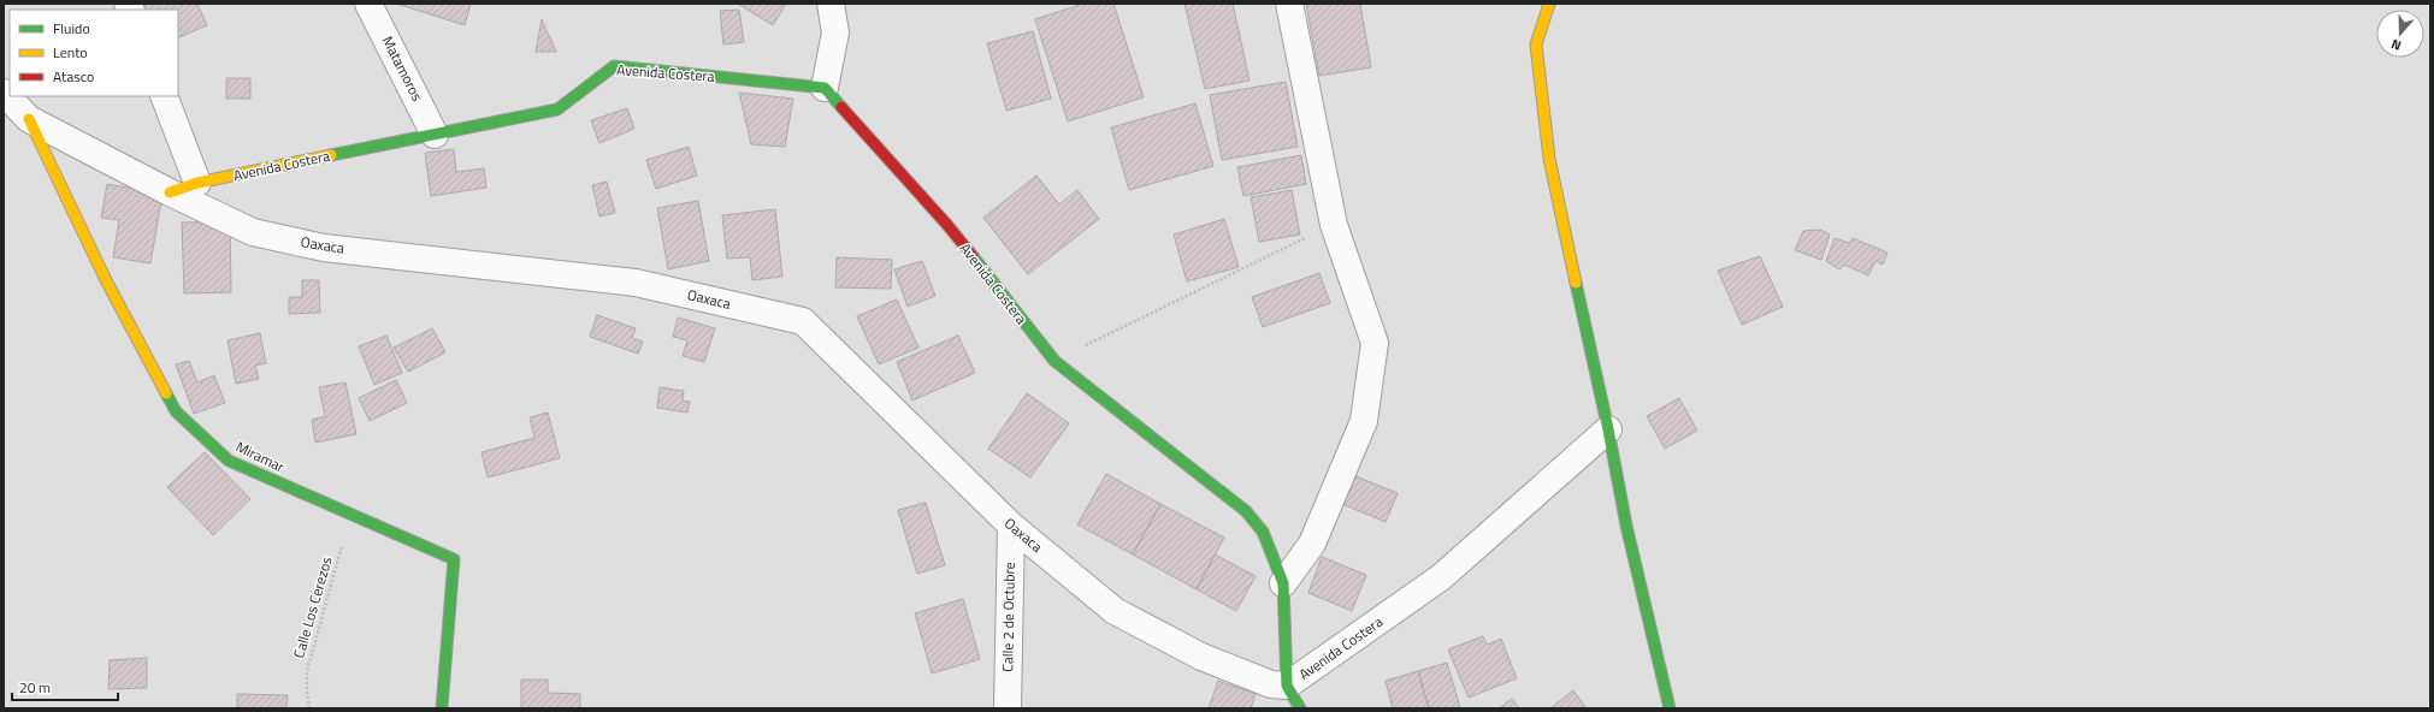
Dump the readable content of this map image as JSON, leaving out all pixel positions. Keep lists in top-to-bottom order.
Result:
{
  "streets": {
    "main road": ["Avenida Costera", "Miramar"],
    "street": ["Matamoros", "Oaxaca", "Calle 2 de Octubre"],
    "path": ["Calle Los Cerezos"]
  },
  "crossings": [
    ["Matamoros", "Avenida Costera"],
    ["Avenida Costera", "Oaxaca"],
    ["Oaxaca", "Miramar"],
    ["Oaxaca", "Calle 2 de Octubre"],
    ["Miramar", "Calle Los Cerezos"]
  ],
  "legend": ["Fluido", "Lento", "Atasco"],
  "scale_bar": "20 m",
  "north": "bottom"
}
